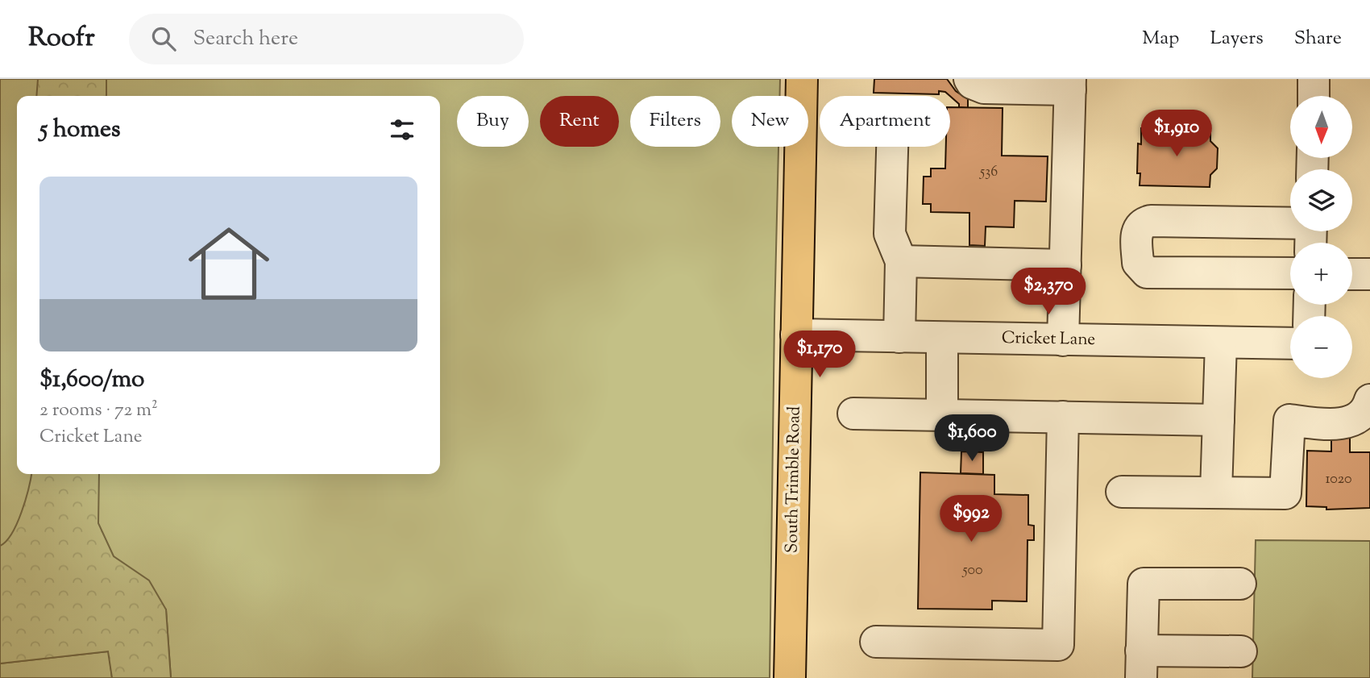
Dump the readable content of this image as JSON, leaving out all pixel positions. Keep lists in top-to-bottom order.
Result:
{
  "streets": {
    "main road": ["South Trimble Road"],
    "street": ["Cricket Lane"]
  },
  "crossings": [
    ["Cricket Lane", "South Trimble Road"]
  ],
  "house_numbers": ["536", "1020", "500"],
  "north": "bottom",
  "page": {
    "header": "Roofr",
    "search": "Search here",
    "nav": ["Map", "Layers", "Share"],
    "map_buttons": ["+", "−"],
    "chip": [
      "Buy",
      "Rent",
      "Filters",
      "New",
      "Apartment"
    ],
    "heading": "5 homes",
    "price": [
      "$1,910",
      "$2,370",
      "$1,170",
      "$1,600",
      "$992"
    ],
    "list": [
      {
        "name": "$1,600/mo",
        "note": "2 rooms · 72 m² · Cricket Lane"
      }
    ]
  }
}
